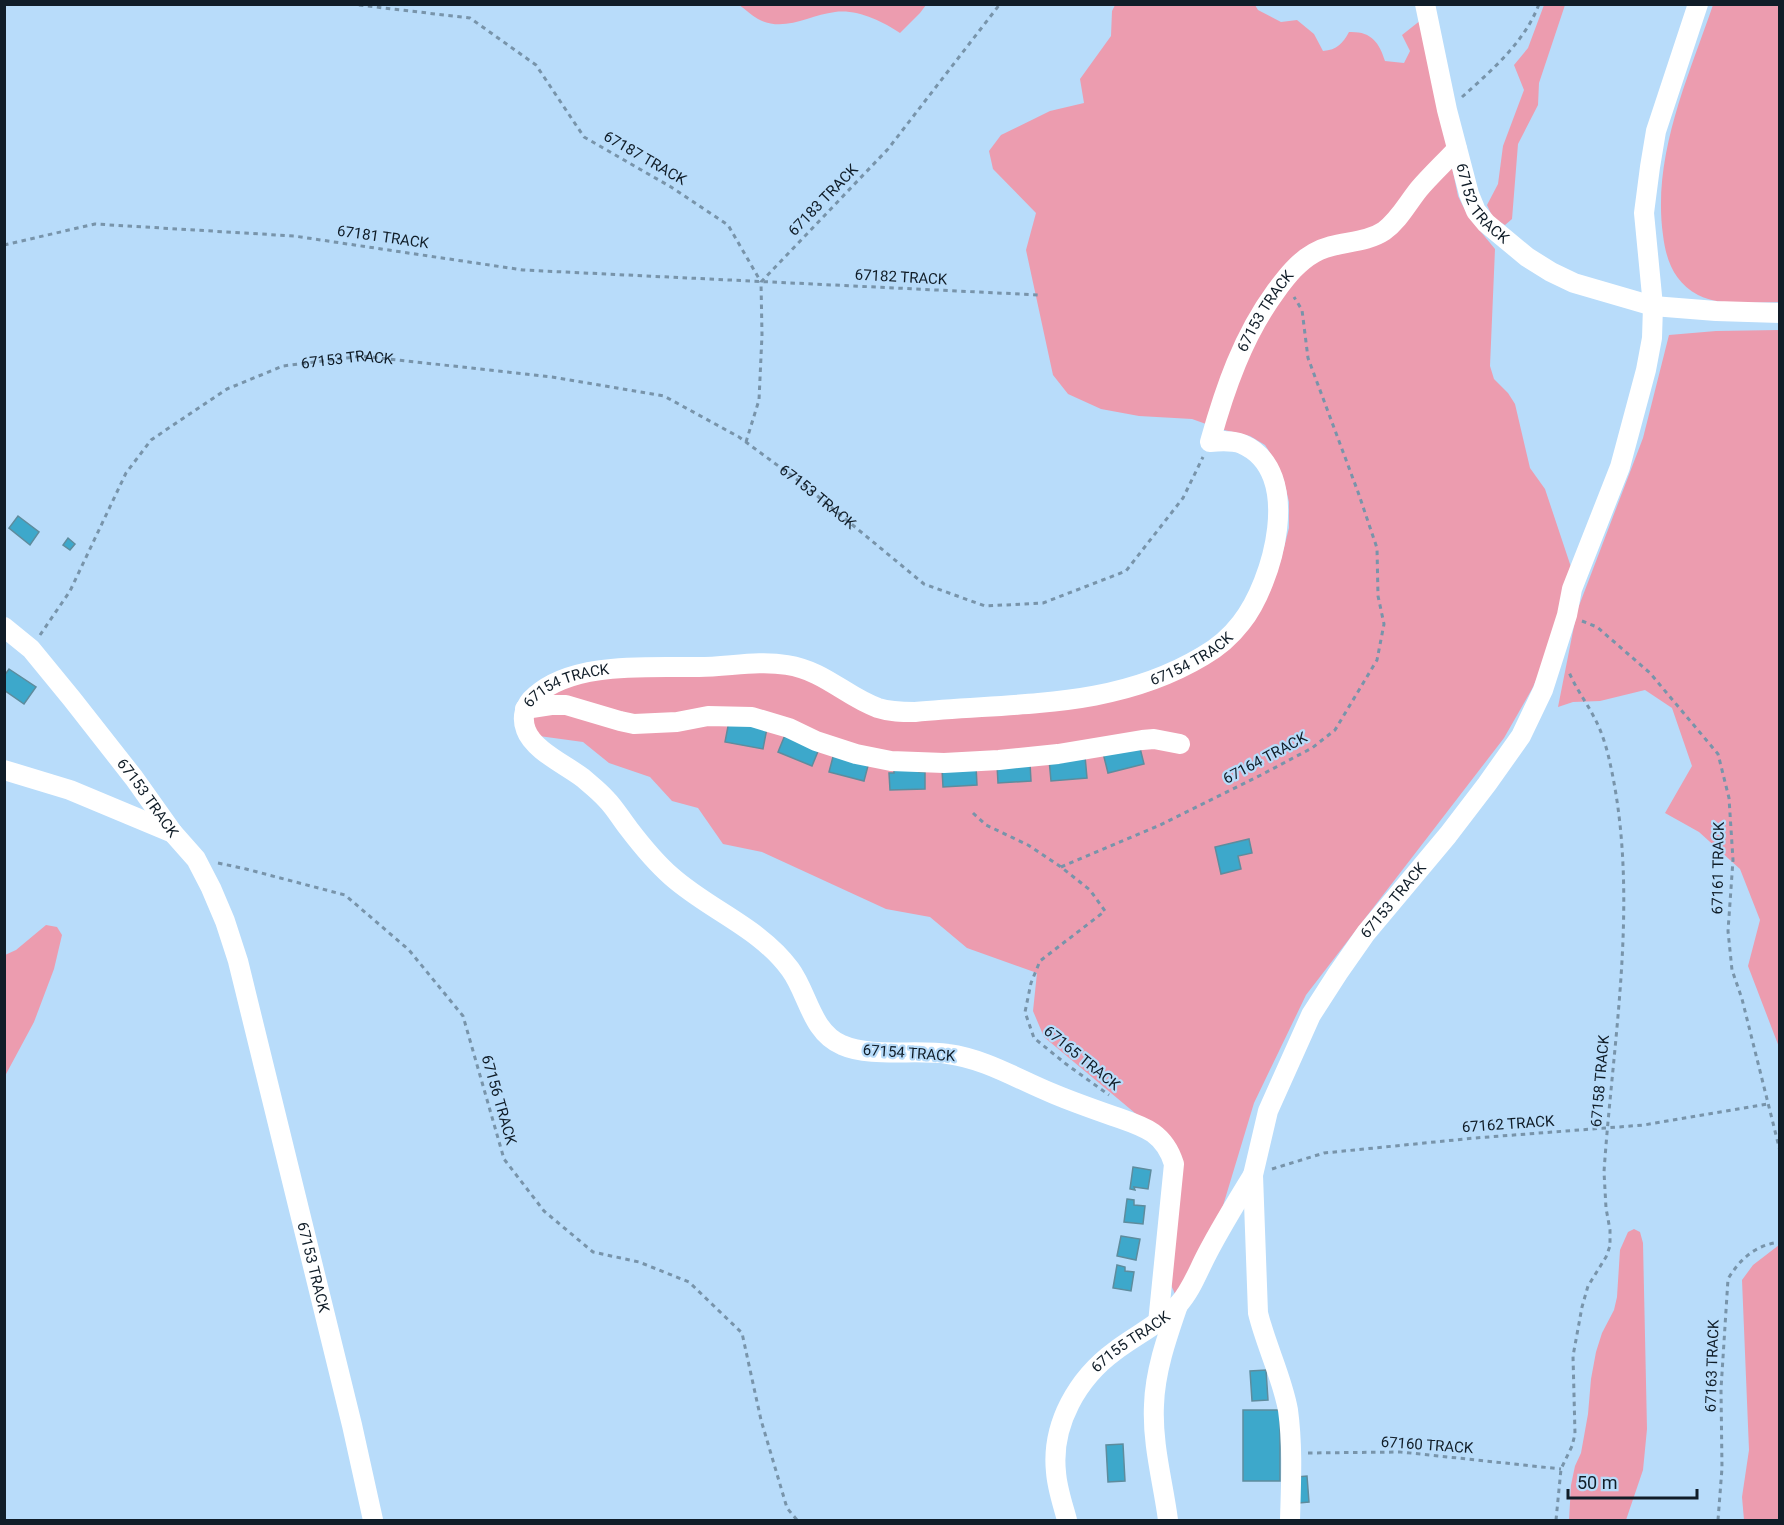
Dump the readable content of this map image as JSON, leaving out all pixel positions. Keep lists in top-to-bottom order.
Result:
{
  "streets": {
    "street": [
      "67152 TRACK",
      "67153 TRACK",
      "67154 TRACK",
      "67155 TRACK"
    ],
    "path": [
      "67187 TRACK",
      "67183 TRACK",
      "67181 TRACK",
      "67182 TRACK",
      "67164 TRACK",
      "67161 TRACK",
      "67165 TRACK",
      "67158 TRACK",
      "67156 TRACK",
      "67162 TRACK",
      "67163 TRACK",
      "67160 TRACK"
    ]
  },
  "crossings": [
    ["67187 TRACK", "67183 TRACK"],
    ["67187 TRACK", "67181 TRACK"],
    ["67187 TRACK", "67182 TRACK"],
    ["67183 TRACK", "67181 TRACK"],
    ["67183 TRACK", "67182 TRACK"],
    ["67152 TRACK", "67153 TRACK"],
    ["67181 TRACK", "67182 TRACK"],
    ["67153 TRACK", "67154 TRACK"],
    ["67153 TRACK", "67164 TRACK"],
    ["67153 TRACK", "67161 TRACK"],
    ["67153 TRACK", "67158 TRACK"],
    ["67153 TRACK", "67156 TRACK"],
    ["67153 TRACK", "67162 TRACK"],
    ["67153 TRACK", "67155 TRACK"],
    ["67153 TRACK", "67160 TRACK"],
    ["67154 TRACK", "67155 TRACK"],
    ["67164 TRACK", "67165 TRACK"],
    ["67161 TRACK", "67162 TRACK"],
    ["67158 TRACK", "67162 TRACK"],
    ["67158 TRACK", "67160 TRACK"],
    ["67162 TRACK", "67155 TRACK"]
  ],
  "scale_bar": "50 m"
}
